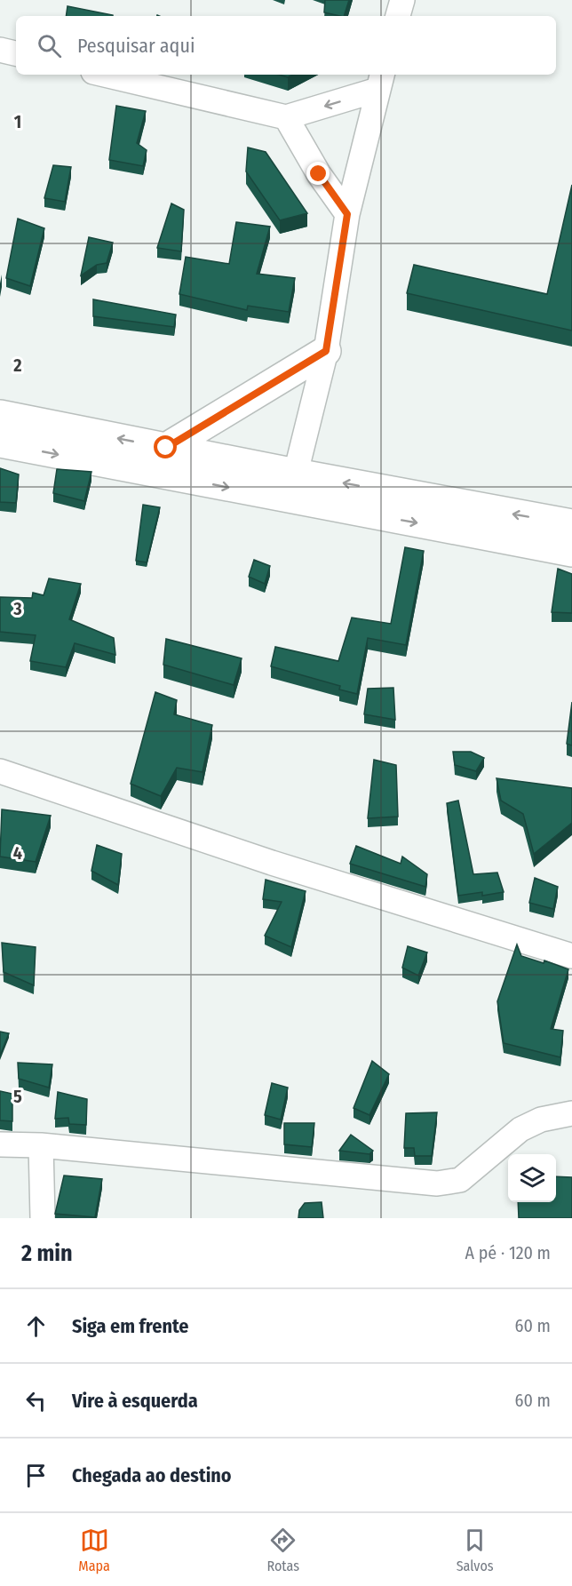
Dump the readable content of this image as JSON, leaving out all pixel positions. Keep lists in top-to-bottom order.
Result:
{
  "page": {
    "search": "Pesquisar aqui",
    "heading": ["2 min", "A pé · 120 m"],
    "list": [
      ["Siga em frente", "60 m"],
      ["Vire à esquerda", "60 m"],
      "Chegada ao destino"
    ],
    "nav": ["Mapa", "Rotas", "Salvos"]
  },
  "grid": {
    "rows": [
      "1",
      "2",
      "3",
      "4",
      "5"
    ]
  }
}
